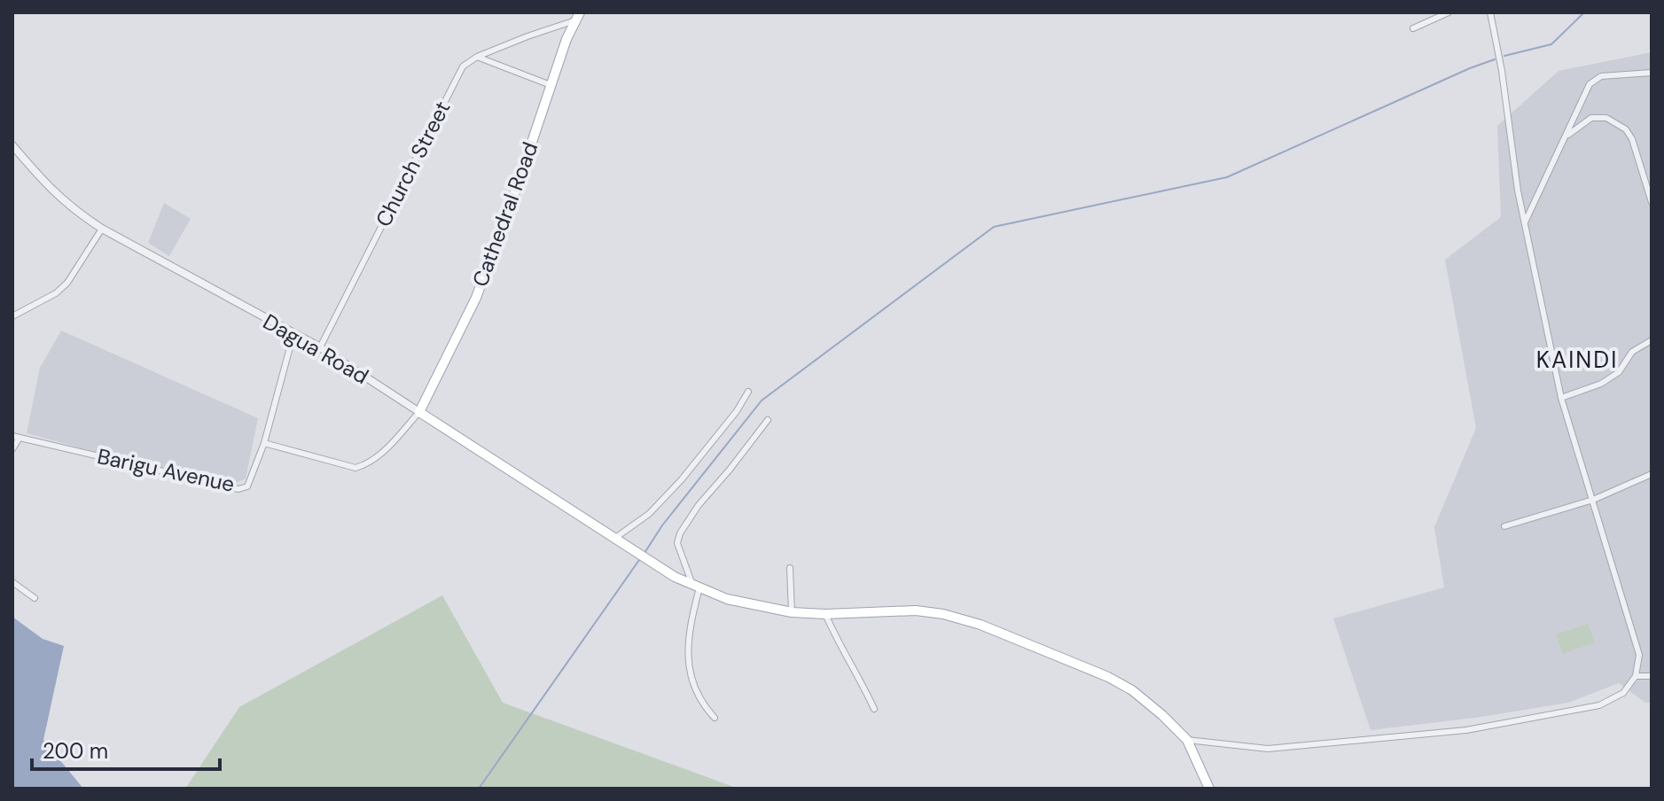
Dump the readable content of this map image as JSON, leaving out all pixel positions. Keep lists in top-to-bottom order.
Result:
{
  "streets": {
    "main road": ["Cathedral Road", "Dagua Road"],
    "street": ["Church Street", "Barigu Avenue"]
  },
  "crossings": [
    ["Church Street", "Dagua Road"],
    ["Cathedral Road", "Dagua Road"],
    ["Dagua Road", "Barigu Avenue"]
  ],
  "districts": ["KAINDI"],
  "scale_bar": "200 m"
}
